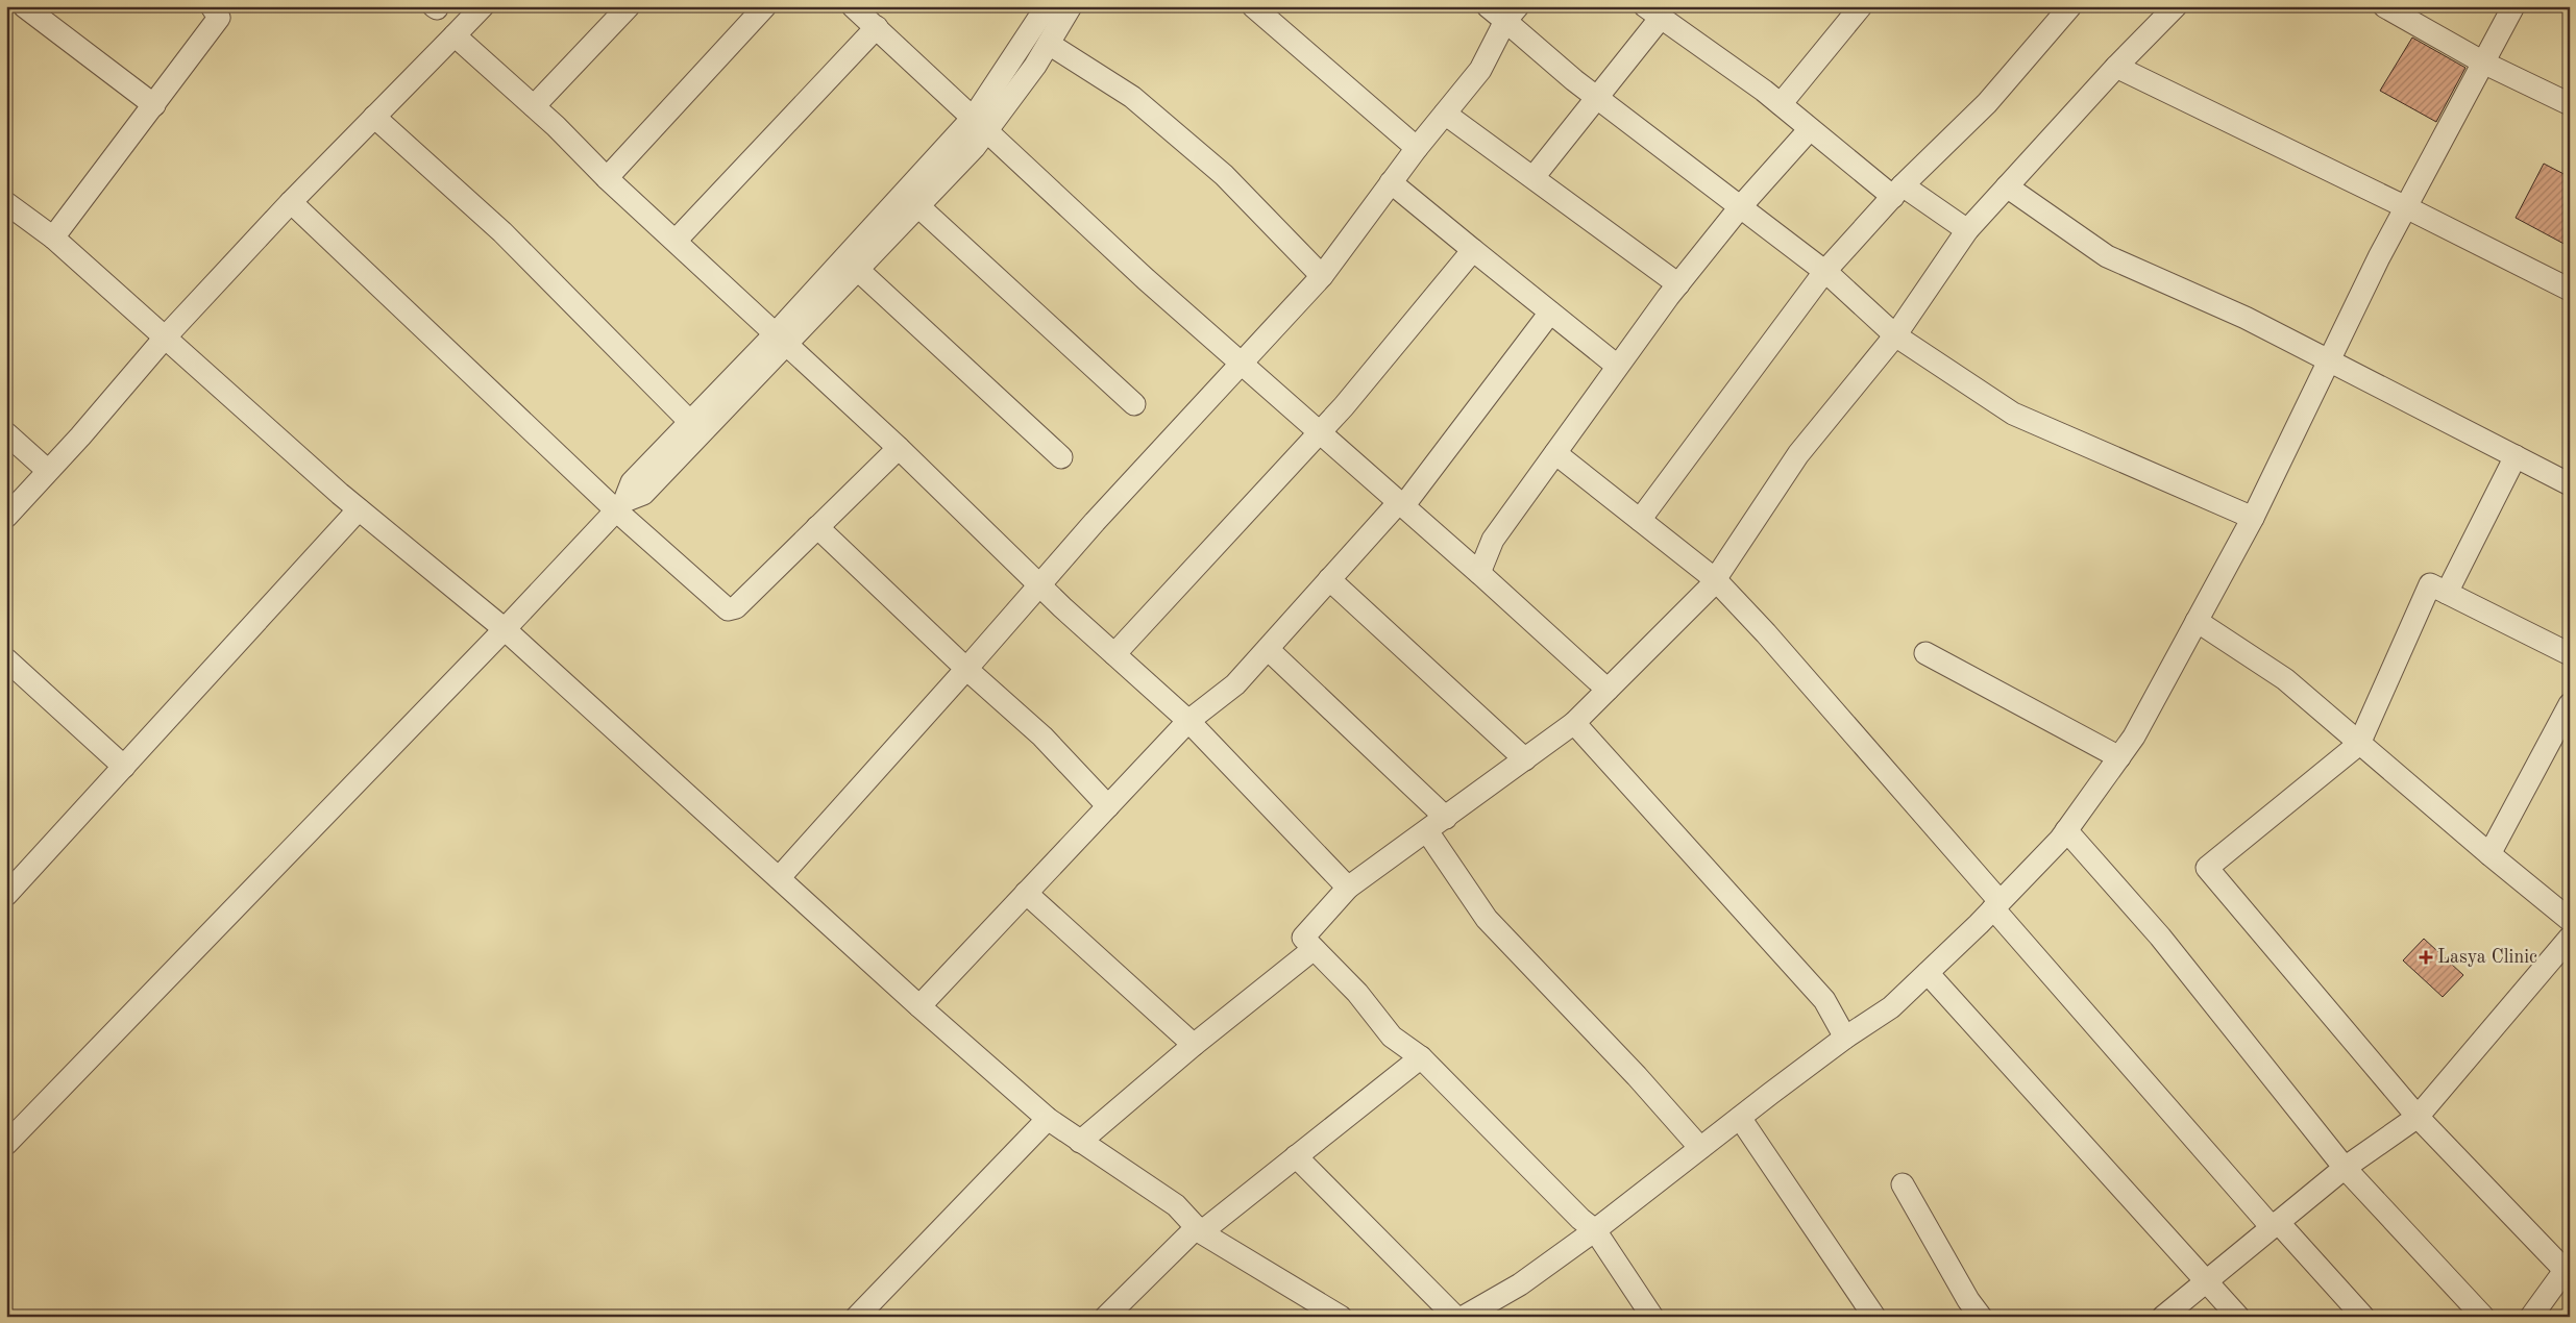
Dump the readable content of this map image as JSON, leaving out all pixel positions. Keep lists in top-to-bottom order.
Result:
{
  "places": {
    "health": ["Lasya Clinic"]
  }
}
